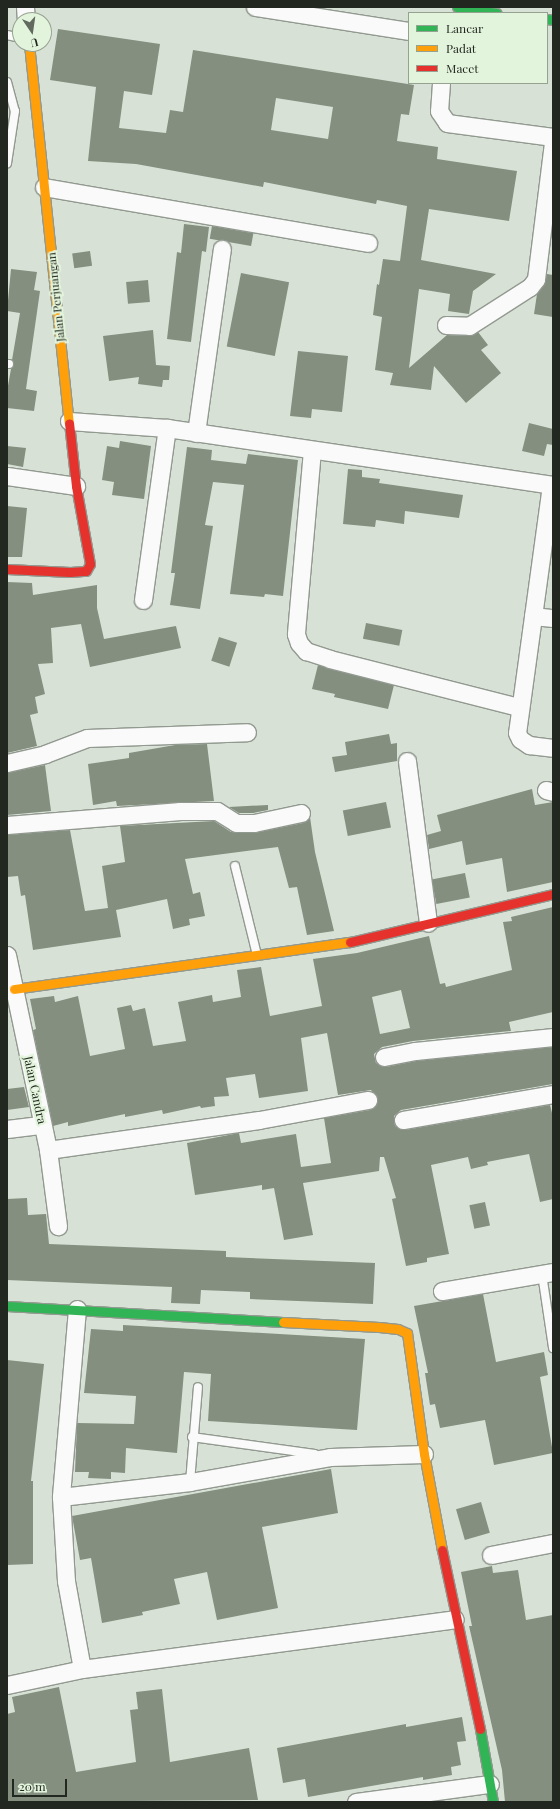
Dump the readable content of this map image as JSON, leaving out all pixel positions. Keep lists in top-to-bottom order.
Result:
{
  "streets": {
    "main road": ["Jalan Perjuangan"],
    "street": ["Jalan Candra"]
  },
  "legend": ["Lancar", "Padat", "Macet"],
  "scale_bar": "20 m",
  "north": "bottom"
}
